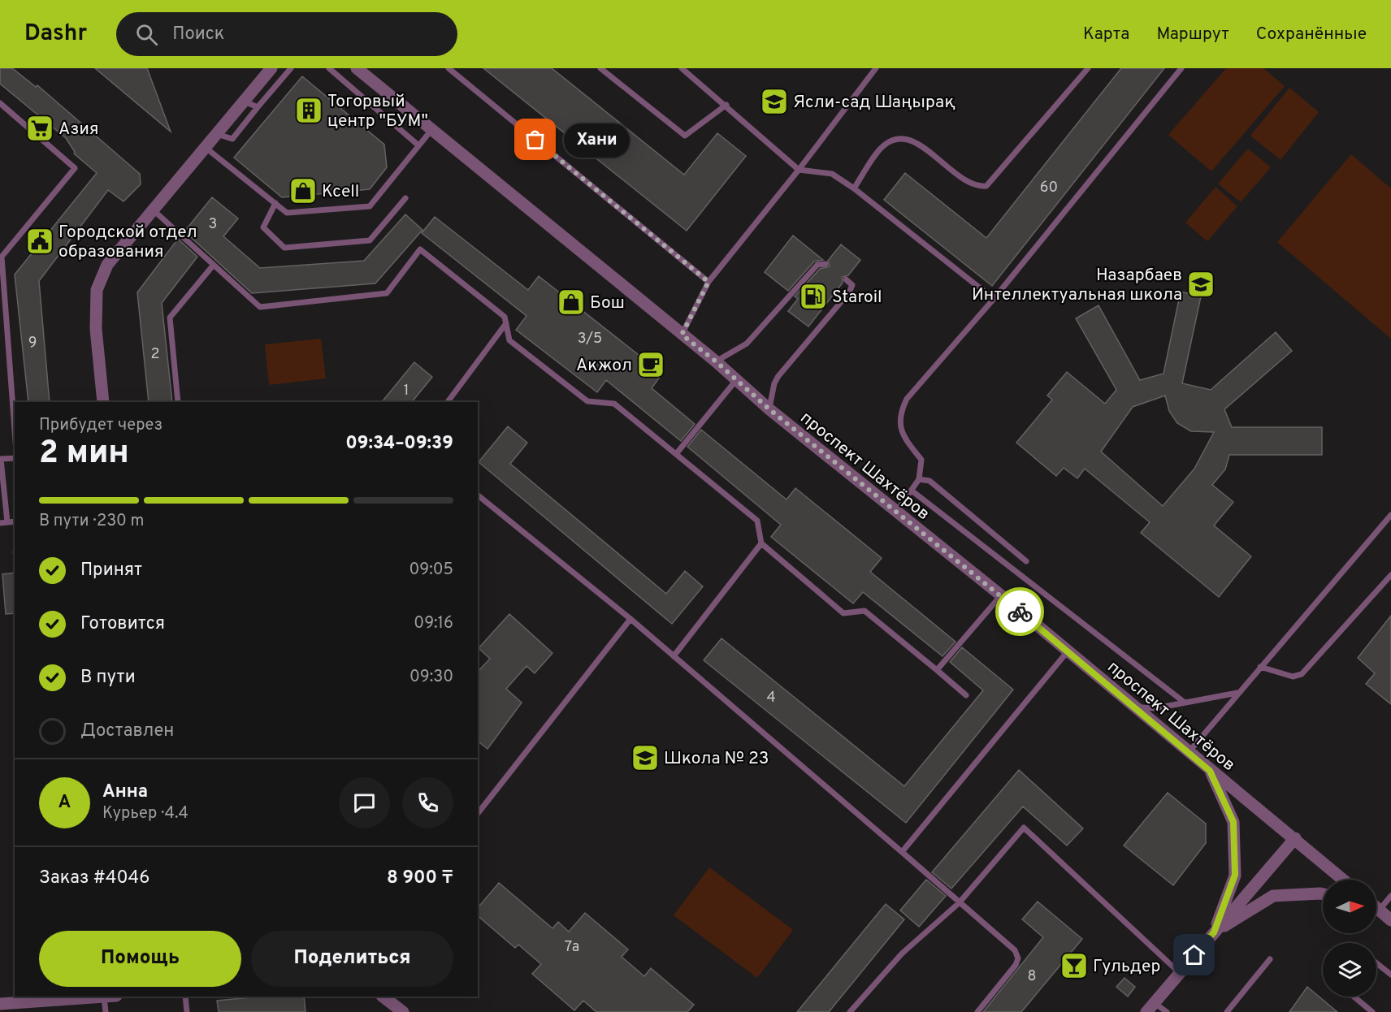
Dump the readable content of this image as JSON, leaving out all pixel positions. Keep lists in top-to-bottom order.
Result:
{
  "streets": {
    "street": ["проспект Шахтёров"]
  },
  "places": {
    "school or university": ["Ясли-сад Шаңырақ", "Назарбаев Интеллектуальная школа", "Школа № 23"],
    "building": ["Тогорвый центр \"БУМ\""],
    "supermarket": ["Азия"],
    "other": ["Хани"],
    "shop": ["Kcell", "Бош"],
    "public building": ["Городской отдел образования"],
    "fuel station": ["Staroil"],
    "cafe": ["Акжол"],
    "bar": ["Гульдер"]
  },
  "house_numbers": [
    "60",
    "3",
    "3/5",
    "9",
    "2",
    "1",
    "4",
    "7а",
    "8"
  ],
  "north": "right",
  "page": {
    "header": "Dashr",
    "search": "Поиск",
    "nav": ["Карта", "Маршрут", "Сохранённые"],
    "bubble": "Хани",
    "heading": ["2 мин", "Прибудет через", "09:34–09:39"],
    "panel": [
      "Анна",
      "Курьер · 4.4",
      "Заказ #4046",
      "8 900 ₸"
    ],
    "bar": "В пути · 230 m",
    "list": [
      ["Принят", "09:05"],
      ["Готовится", "09:16"],
      ["В пути", "09:30"],
      "Доставлен"
    ],
    "round": "А",
    "buttons": ["Помощь", "Поделиться"]
  }
}
